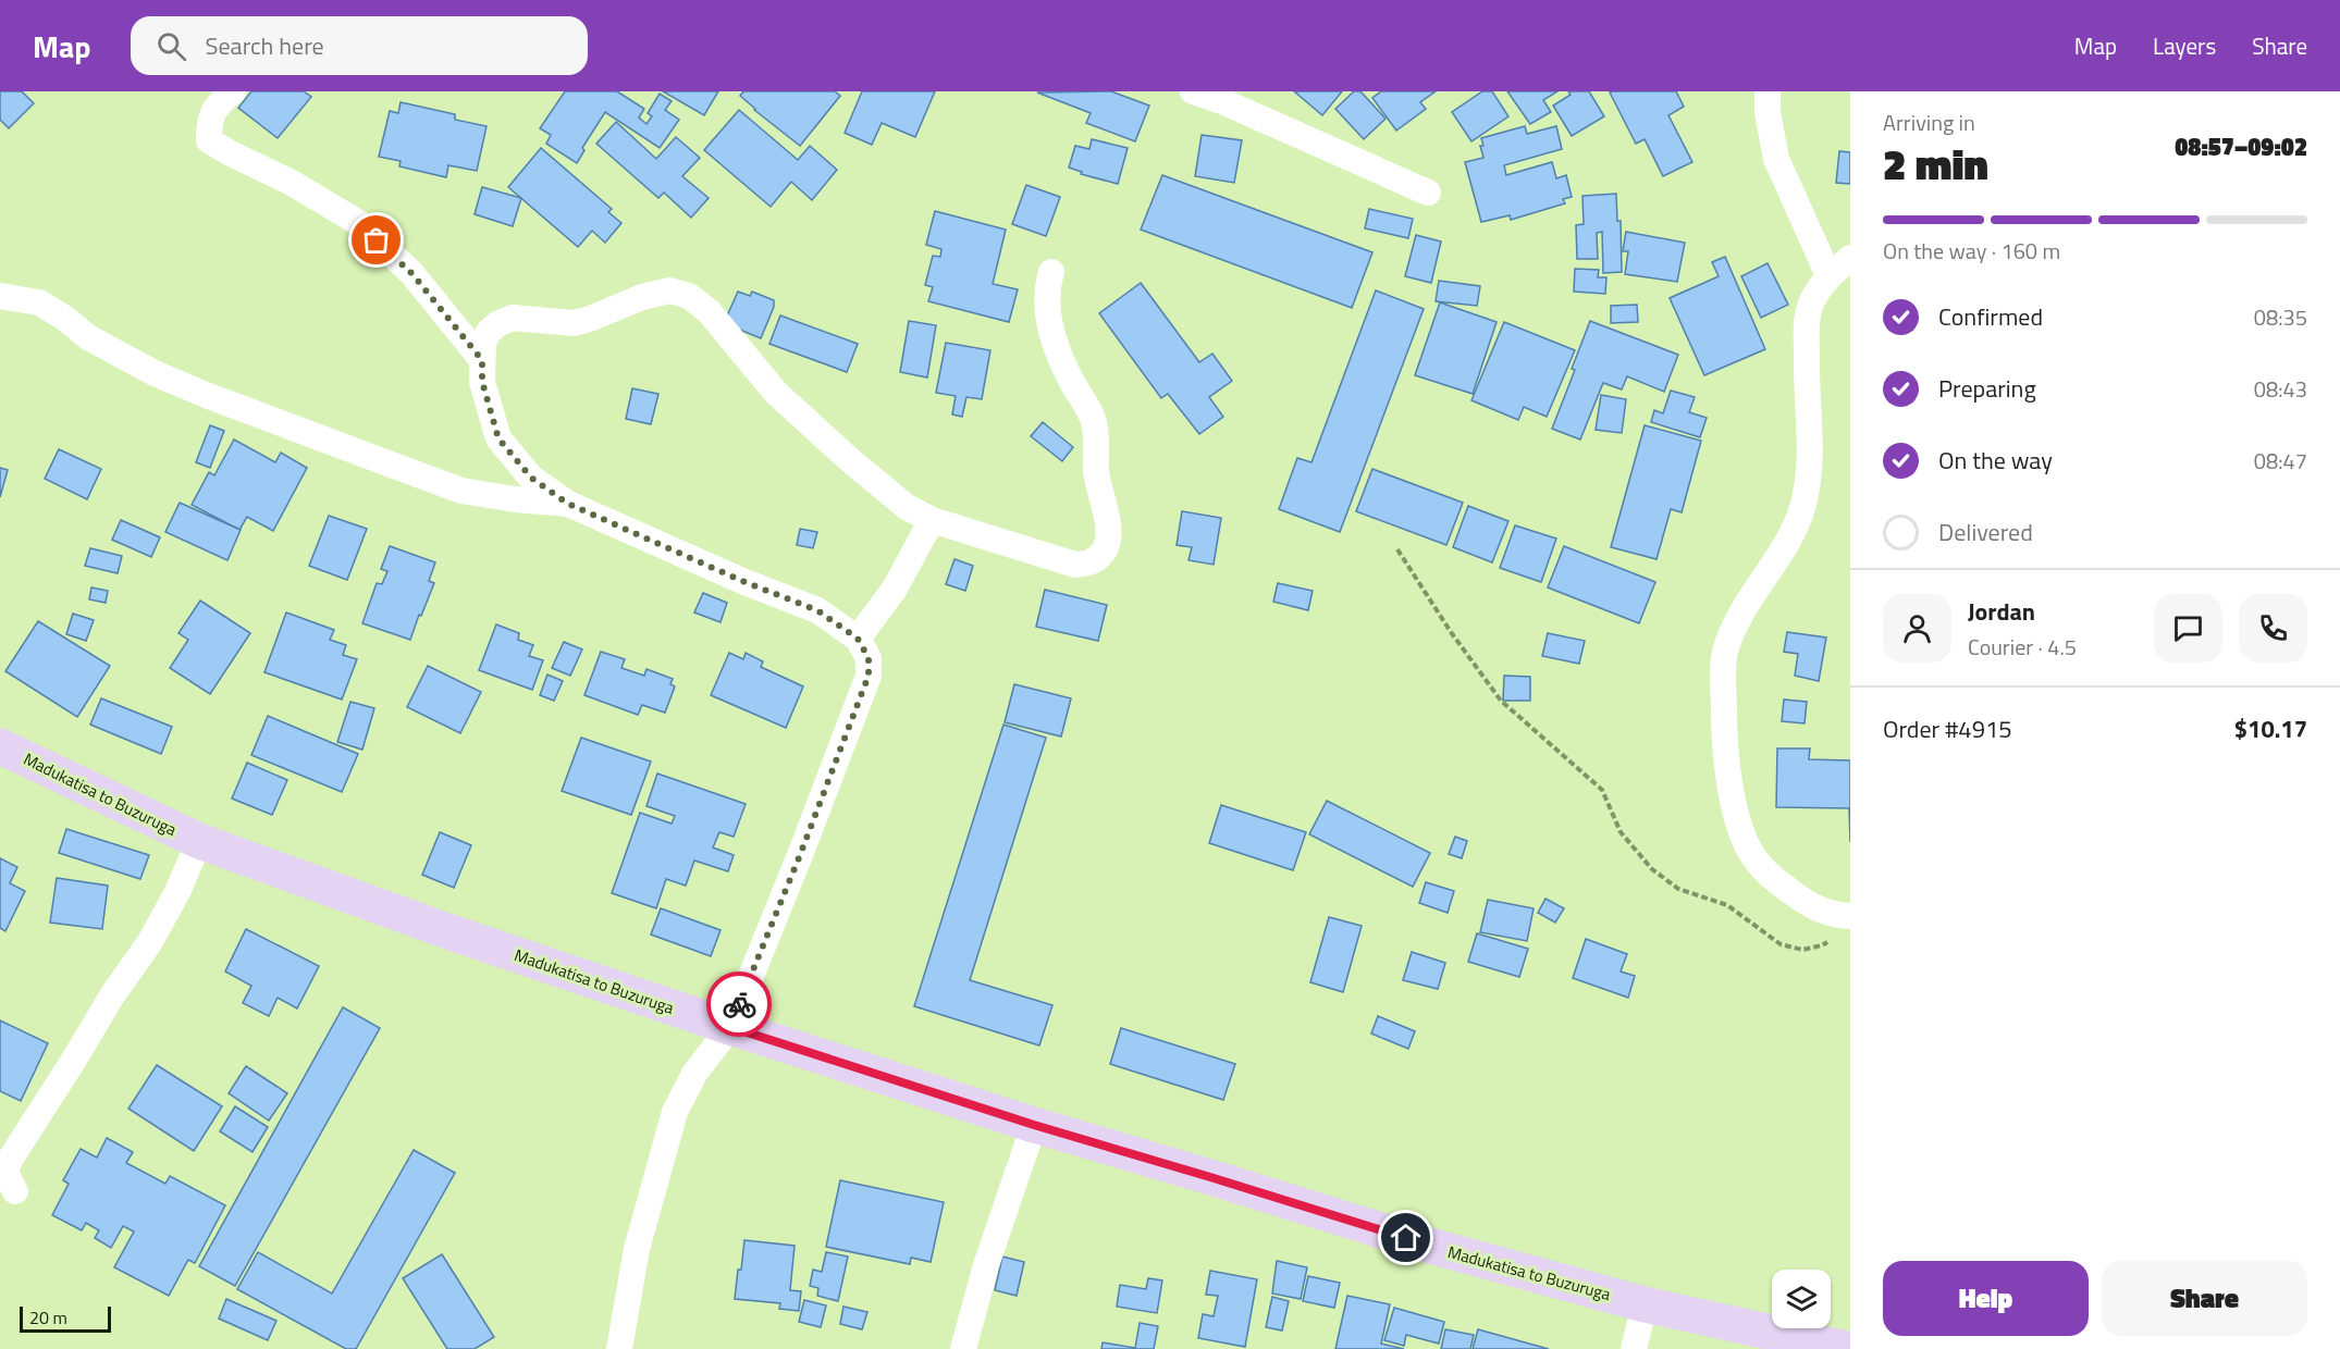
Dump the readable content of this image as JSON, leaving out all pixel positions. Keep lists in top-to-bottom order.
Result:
{
  "streets": {
    "main road": ["Madukatisa to Buzuruga"]
  },
  "scale_bar": "20 m",
  "page": {
    "header": "Map",
    "search": "Search here",
    "nav": ["Map", "Layers", "Share"],
    "heading": ["2 min", "Arriving in", "08:57–09:02"],
    "panel": [
      "Jordan",
      "Courier · 4.5",
      "Order #4915",
      "$10.17"
    ],
    "bar": "On the way · 160 m",
    "list": [
      ["Confirmed", "08:35"],
      ["Preparing", "08:43"],
      ["On the way", "08:47"],
      "Delivered"
    ],
    "buttons": ["Help", "Share"],
    "scale": "20 m"
  }
}
